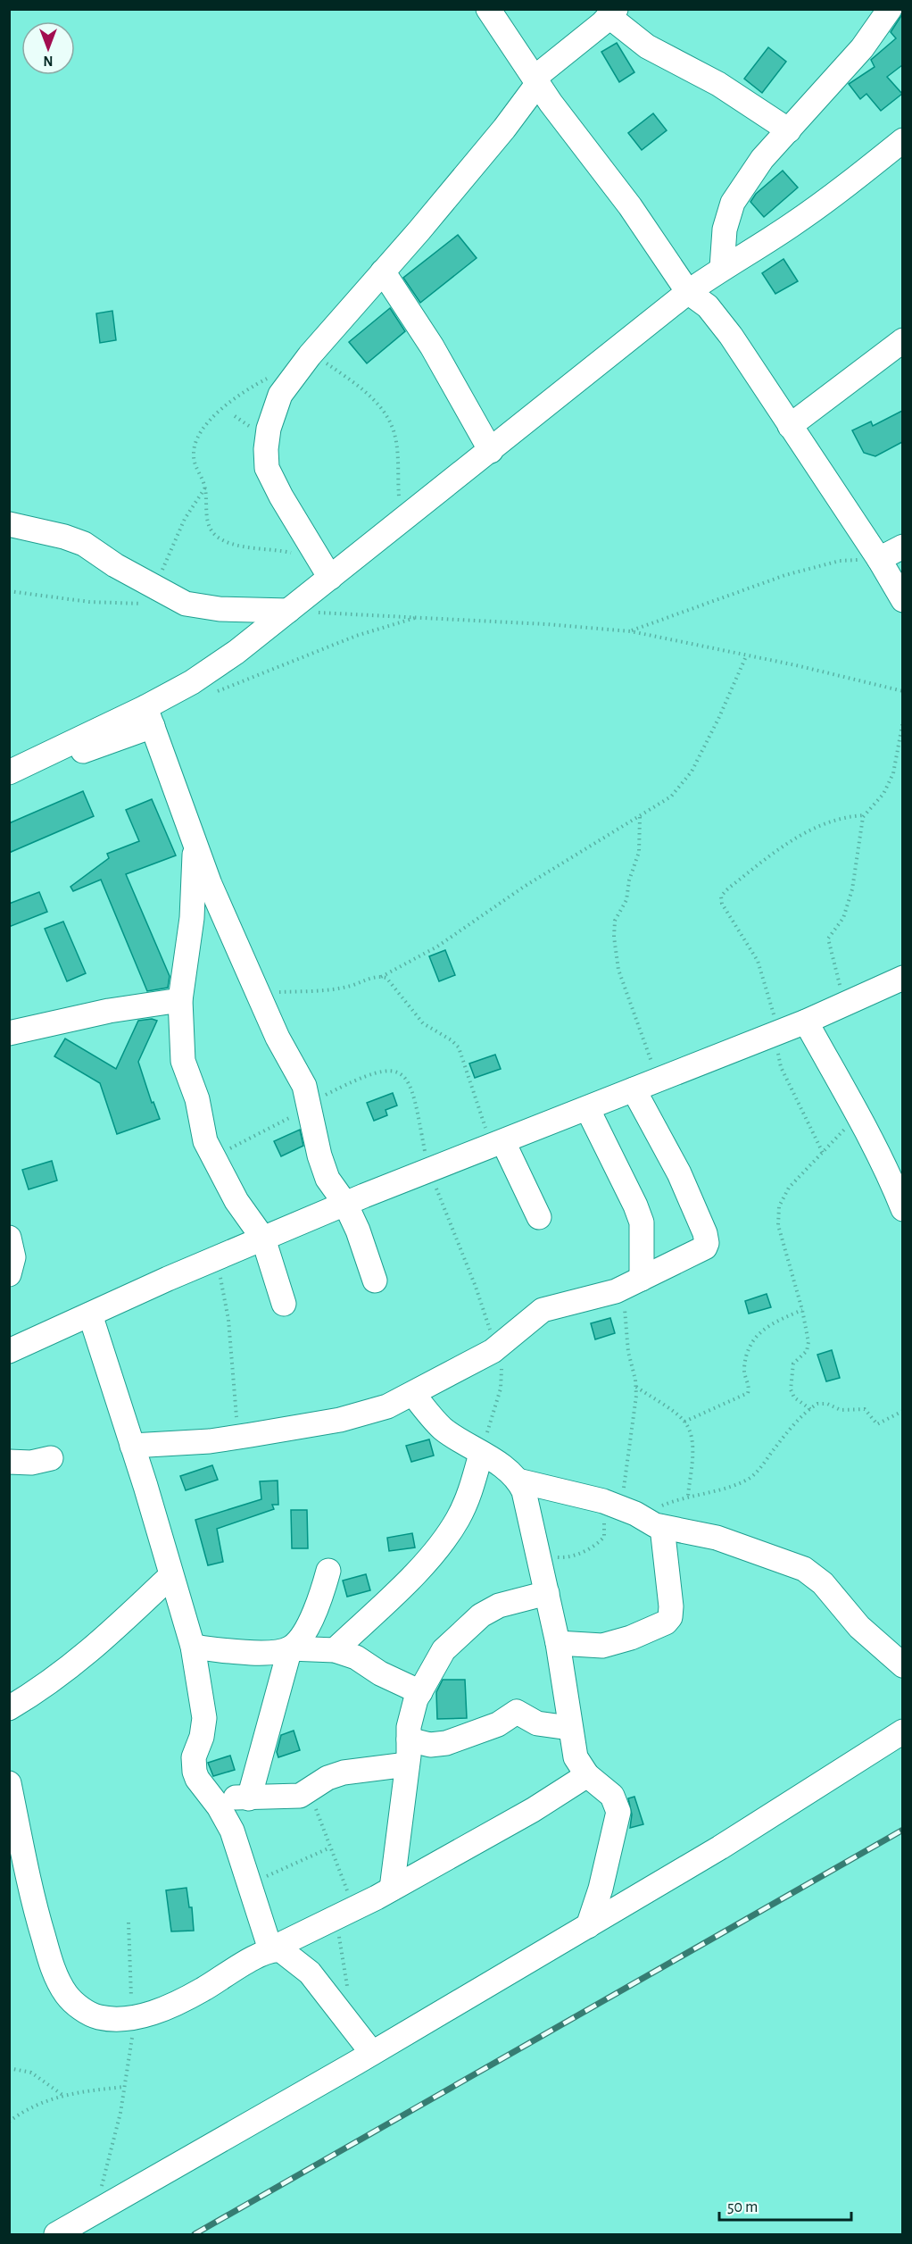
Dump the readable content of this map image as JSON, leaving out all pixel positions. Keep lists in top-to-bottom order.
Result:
{
  "scale_bar": "50 m",
  "north": "bottom"
}
